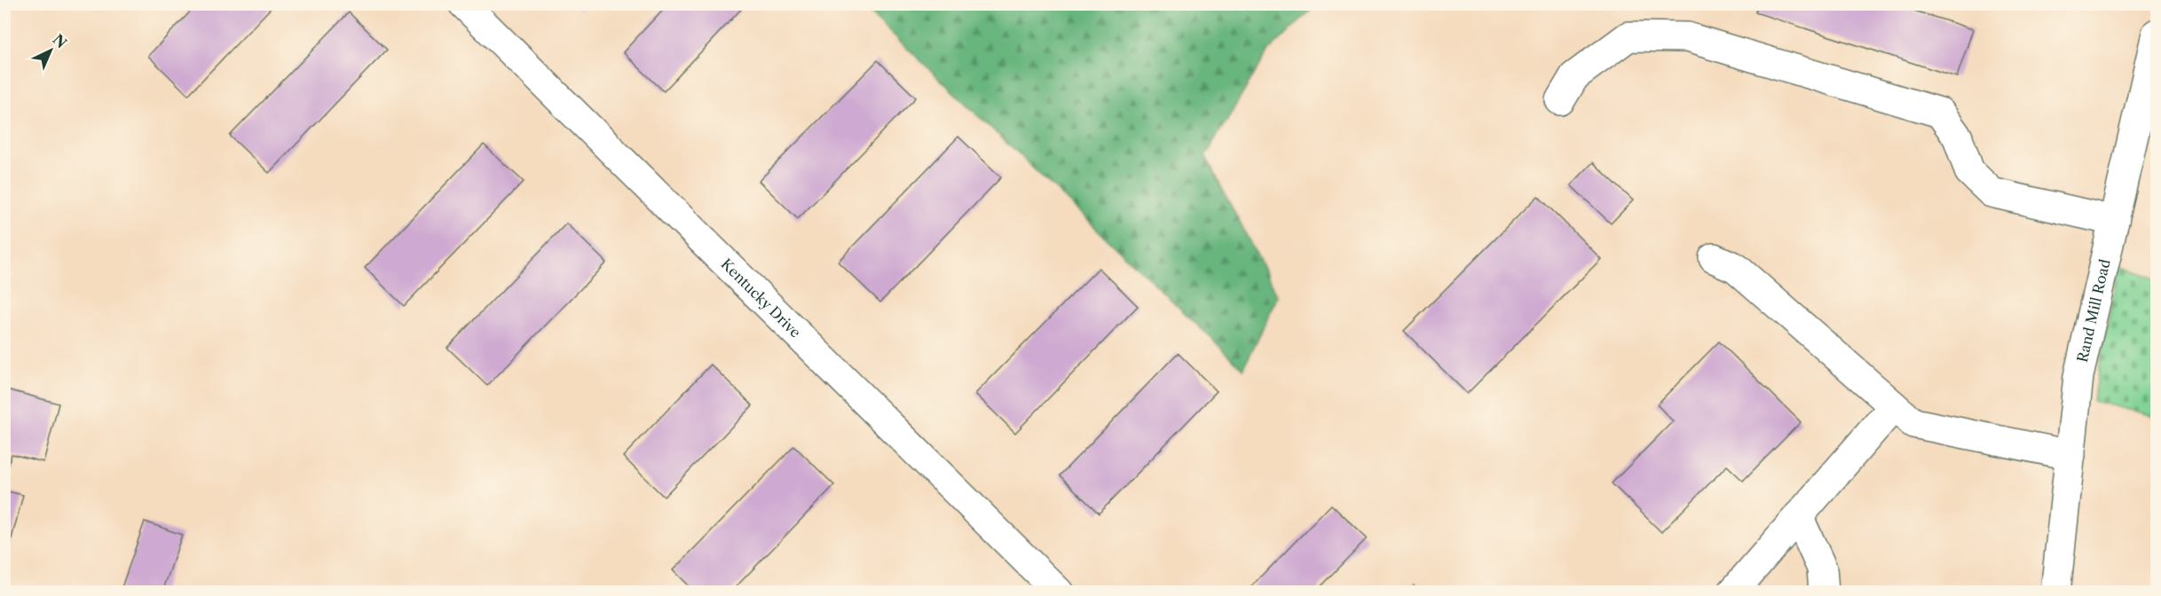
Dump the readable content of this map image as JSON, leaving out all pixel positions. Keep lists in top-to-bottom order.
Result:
{
  "streets": {
    "street": ["Kentucky Drive", "Rand Mill Road"]
  },
  "north": "top right"
}
